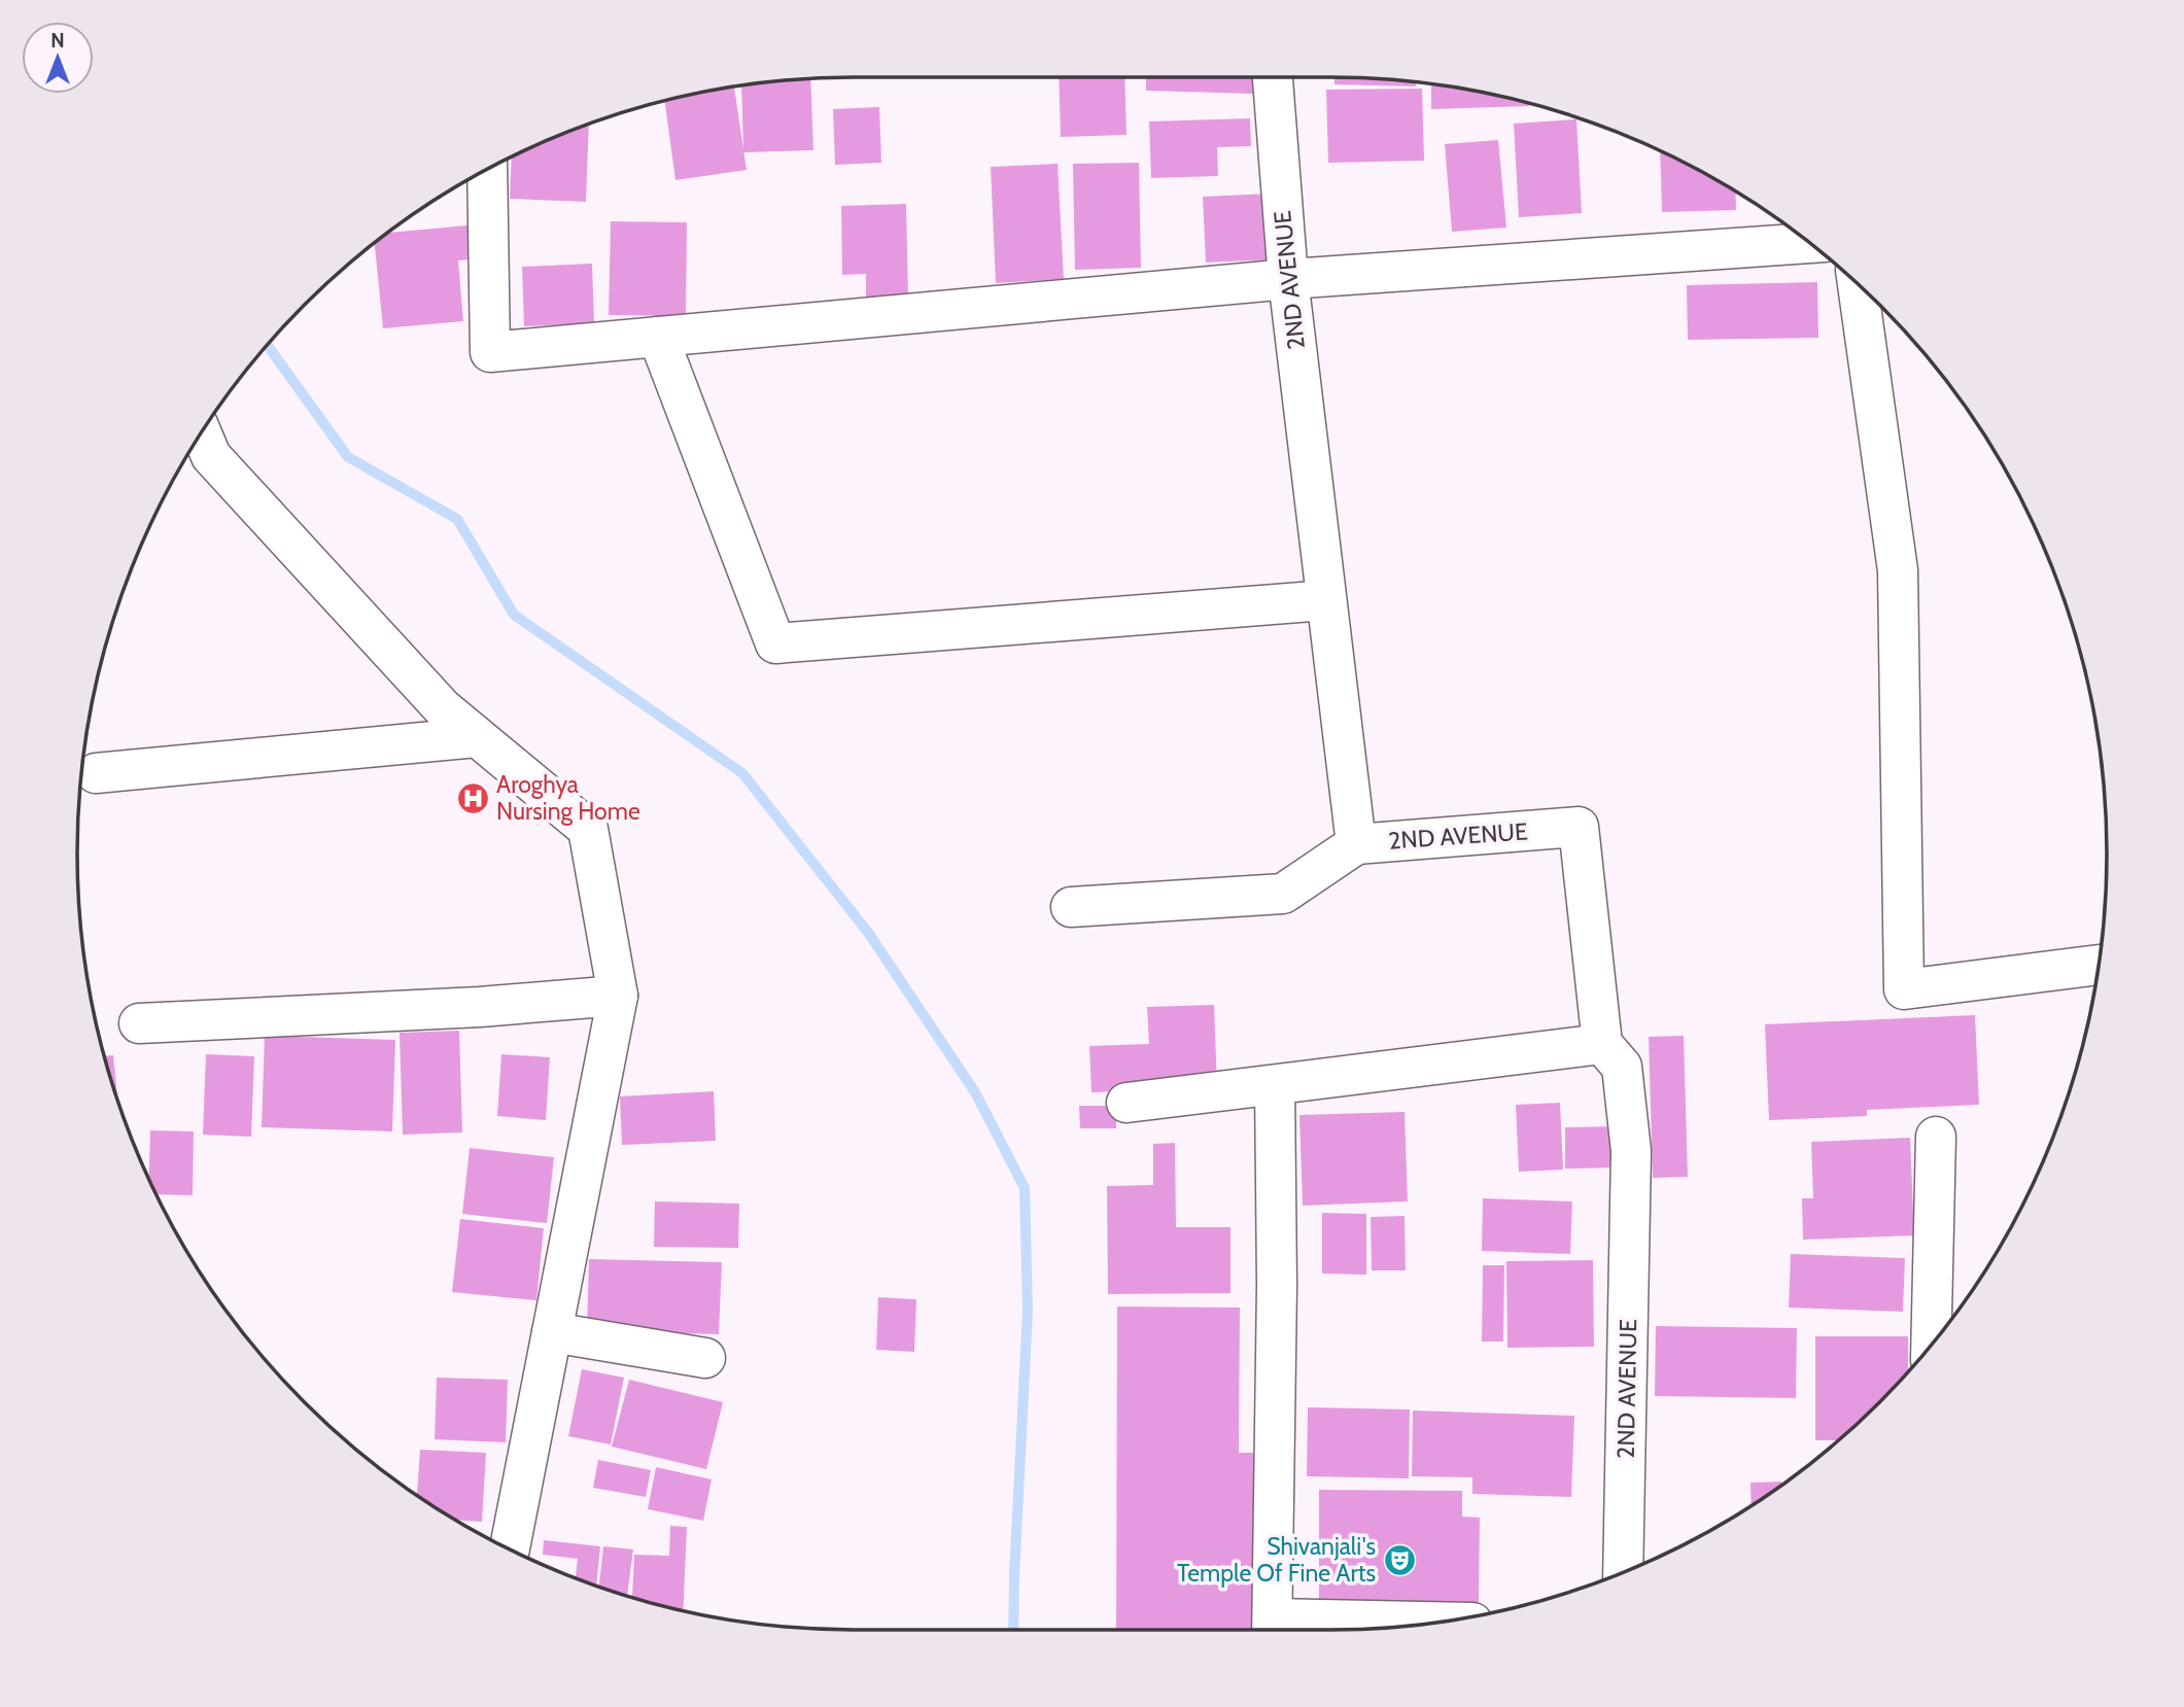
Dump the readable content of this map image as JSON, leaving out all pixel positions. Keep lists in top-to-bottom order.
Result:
{
  "streets": {
    "street": ["2ND AVENUE"]
  },
  "places": {
    "hospital": ["Aroghya Nursing Home"],
    "theatre": ["Shivanjali's Temple Of Fine Arts"]
  },
  "north": "top"
}
